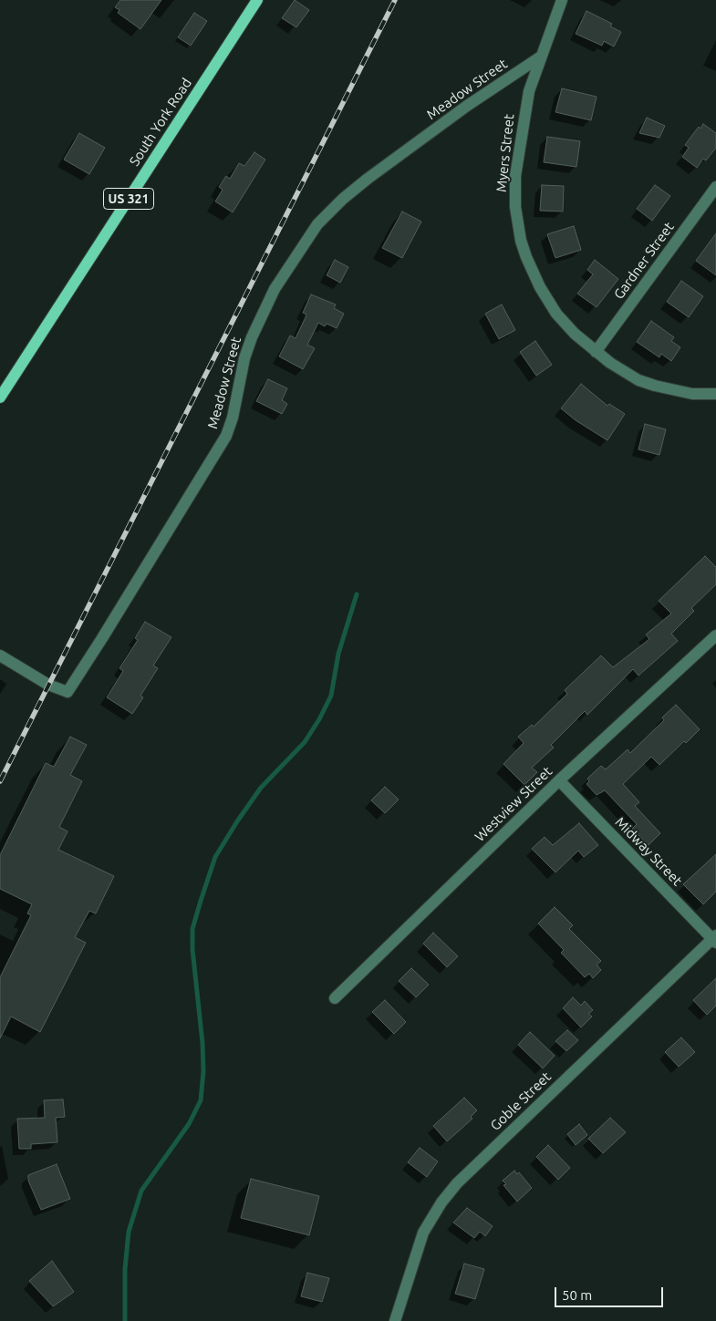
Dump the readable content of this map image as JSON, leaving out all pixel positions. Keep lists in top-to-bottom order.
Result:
{
  "streets": {
    "main road": ["South York Road", "US 321"],
    "street": [
      "Meadow Street",
      "Myers Street",
      "Gardner Street",
      "Westview Street",
      "Midway Street",
      "Goble Street"
    ]
  },
  "crossings": [
    ["Meadow Street", "Myers Street"],
    ["Myers Street", "Gardner Street"],
    ["Westview Street", "Midway Street"],
    ["Midway Street", "Goble Street"]
  ],
  "scale_bar": "50 m"
}
